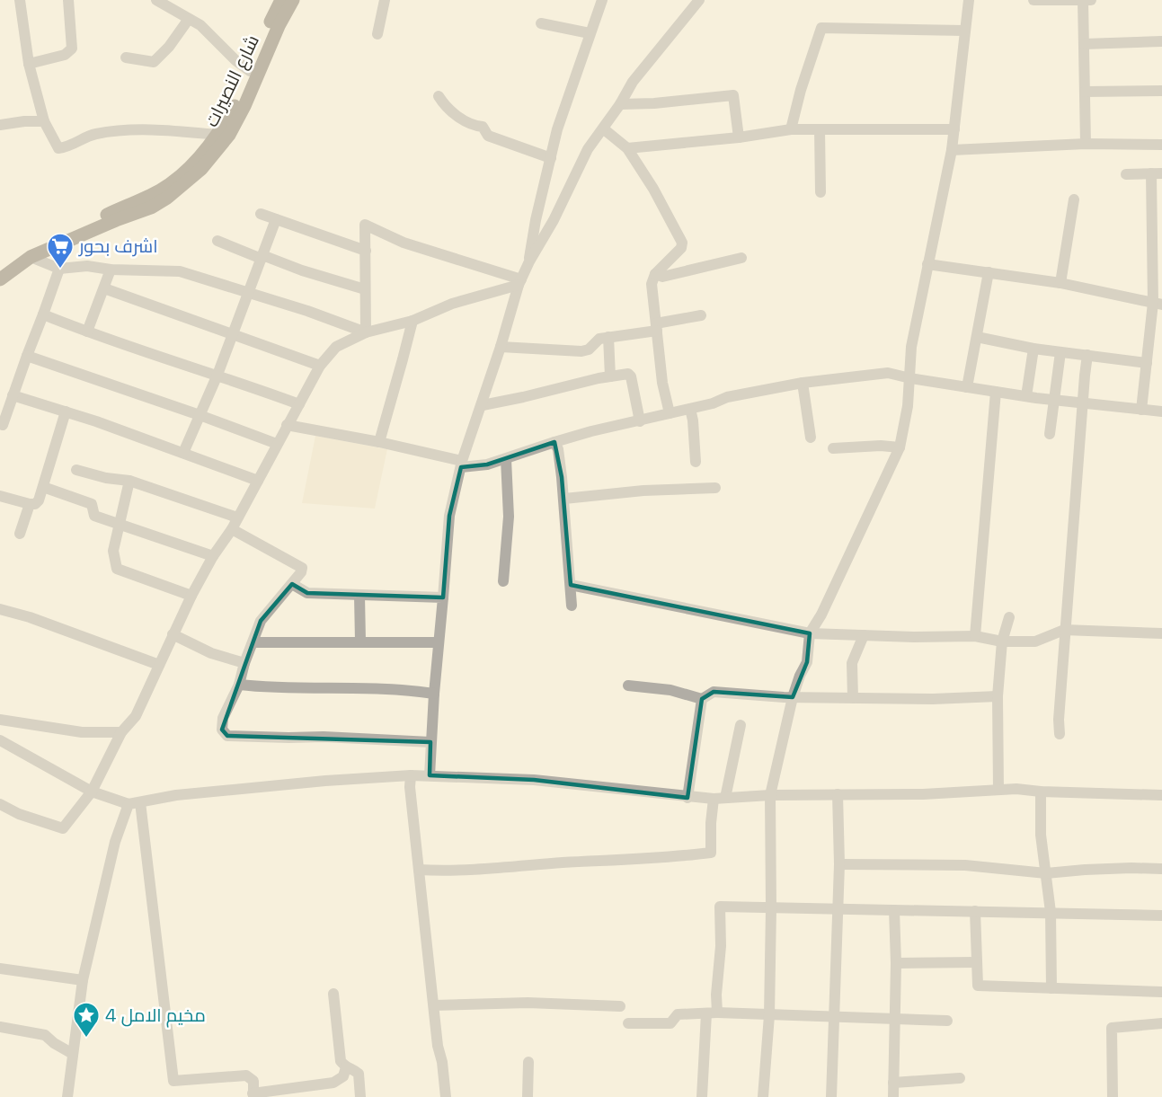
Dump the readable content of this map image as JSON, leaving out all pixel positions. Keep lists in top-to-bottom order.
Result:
{
  "streets": {
    "main road": ["شارع النصيرات"]
  },
  "places": {
    "supermarket": ["اشرف بحور"],
    "place": ["مخيم الامل 4"]
  }
}
